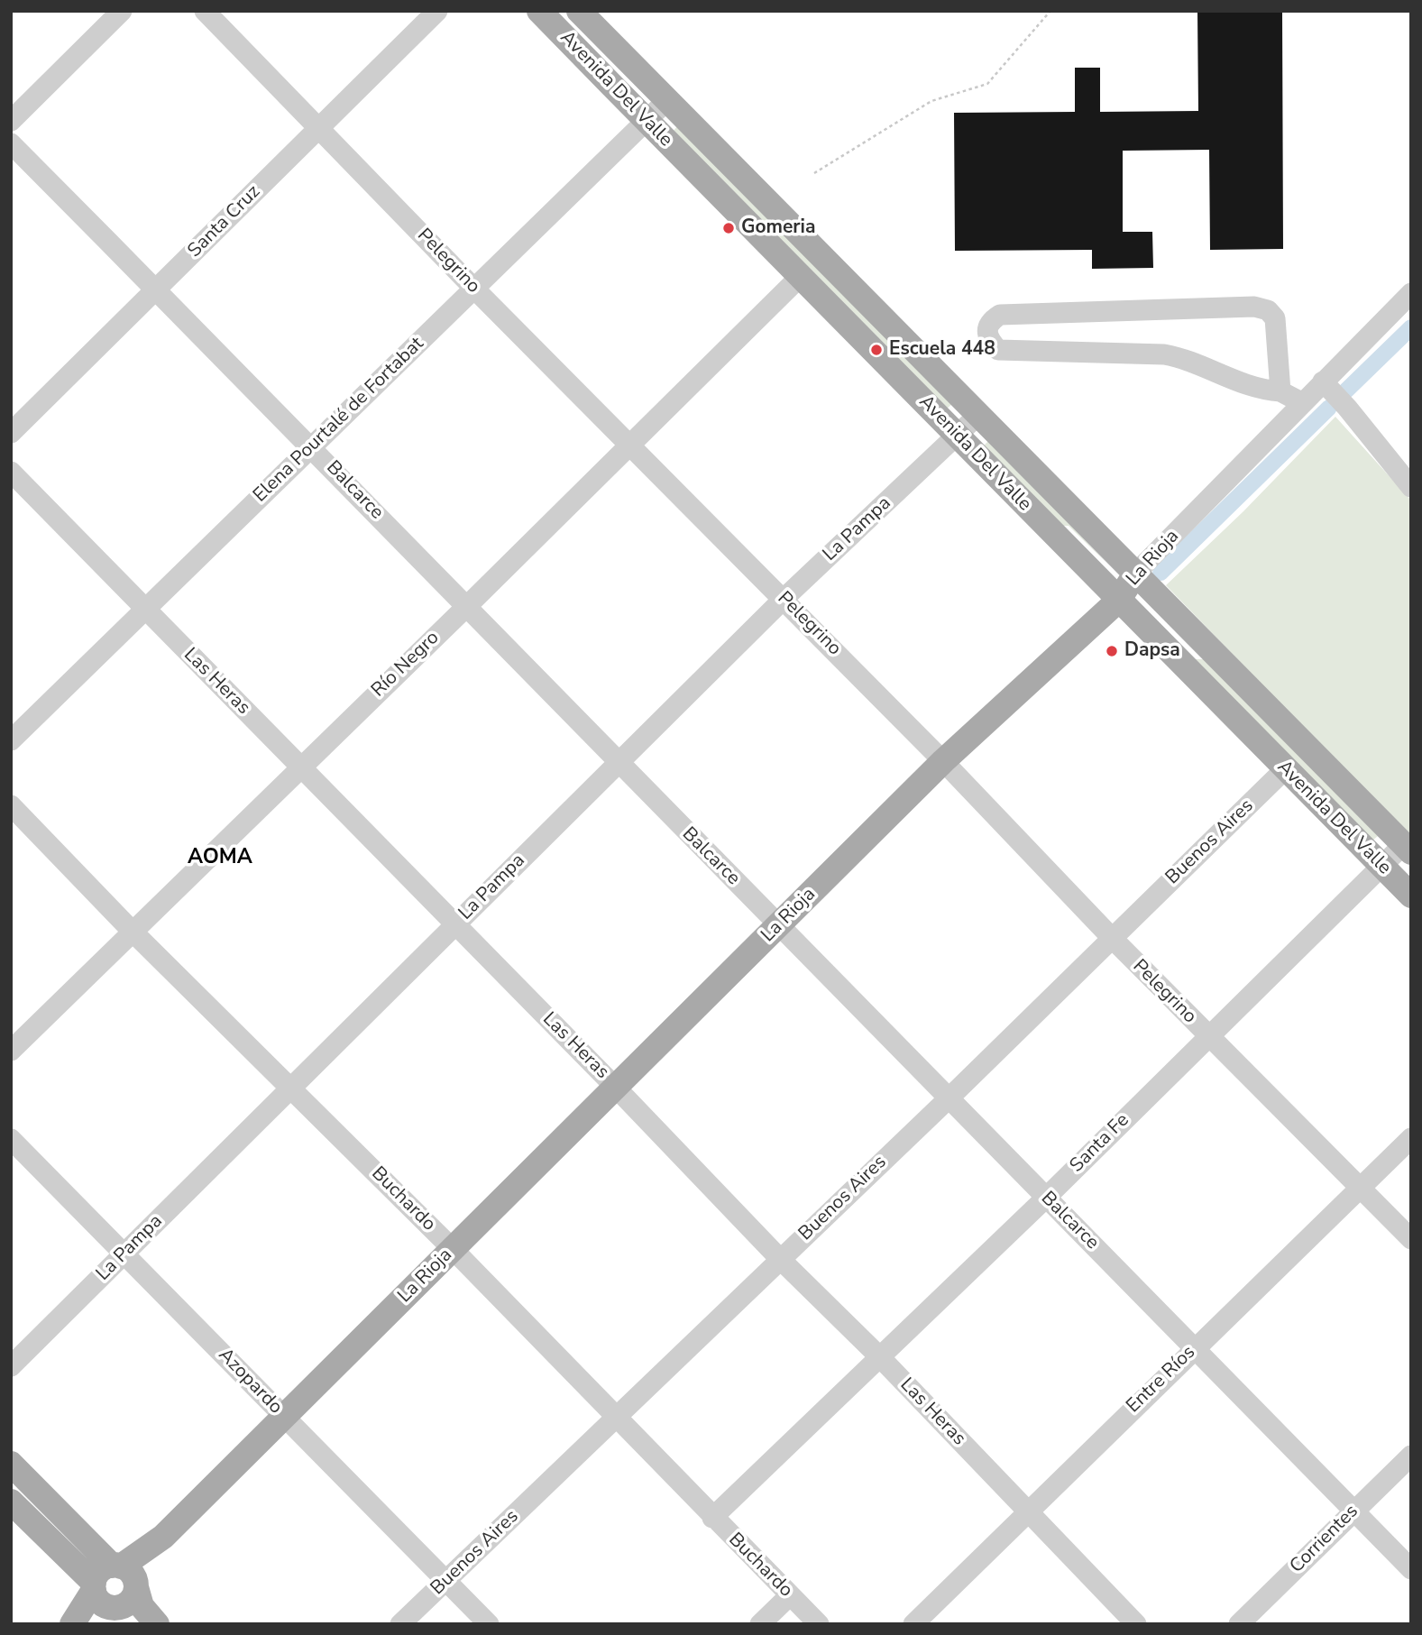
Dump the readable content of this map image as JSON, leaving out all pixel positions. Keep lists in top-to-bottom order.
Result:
{
  "streets": {
    "main road": ["Avenida Del Valle", "La Rioja"],
    "street": [
      "Santa Cruz",
      "Pelegrino",
      "Elena Pourtalé de Fortabat",
      "Balcarce",
      "La Pampa",
      "Río Negro",
      "Las Heras",
      "Buenos Aires",
      "Santa Fe",
      "Buchardo",
      "Entre Ríos",
      "Azopardo",
      "Corrientes"
    ]
  },
  "crossings": [
    ["Avenida Del Valle", "Elena Pourtalé de Fortabat"],
    ["Avenida Del Valle", "La Pampa"],
    ["Avenida Del Valle", "La Rioja"],
    ["Avenida Del Valle", "Río Negro"],
    ["Avenida Del Valle", "Buenos Aires"],
    ["Avenida Del Valle", "Santa Fe"],
    ["Santa Cruz", "Pelegrino"],
    ["Santa Cruz", "Balcarce"],
    ["Pelegrino", "Elena Pourtalé de Fortabat"],
    ["Pelegrino", "La Pampa"],
    ["Pelegrino", "La Rioja"],
    ["Pelegrino", "Río Negro"],
    ["Pelegrino", "Buenos Aires"],
    ["Pelegrino", "Santa Fe"],
    ["Pelegrino", "Entre Ríos"],
    ["Elena Pourtalé de Fortabat", "Balcarce"],
    ["Elena Pourtalé de Fortabat", "Las Heras"],
    ["Balcarce", "La Pampa"],
    ["Balcarce", "La Rioja"],
    ["Balcarce", "Río Negro"],
    ["Balcarce", "Buenos Aires"],
    ["Balcarce", "Santa Fe"],
    ["Balcarce", "Entre Ríos"],
    ["Balcarce", "Corrientes"],
    ["La Pampa", "Las Heras"],
    ["La Pampa", "Buchardo"],
    ["La Pampa", "Azopardo"],
    ["La Rioja", "Las Heras"],
    ["La Rioja", "Buchardo"],
    ["La Rioja", "Azopardo"],
    ["Río Negro", "Las Heras"],
    ["Río Negro", "Buchardo"],
    ["Las Heras", "Buenos Aires"],
    ["Las Heras", "Santa Fe"],
    ["Las Heras", "Entre Ríos"],
    ["Buenos Aires", "Buchardo"],
    ["Buenos Aires", "Azopardo"],
    ["Santa Fe", "Buchardo"]
  ],
  "districts": ["AOMA"],
  "places": ["Gomeria", "Escuela 448", "Dapsa"]
}
